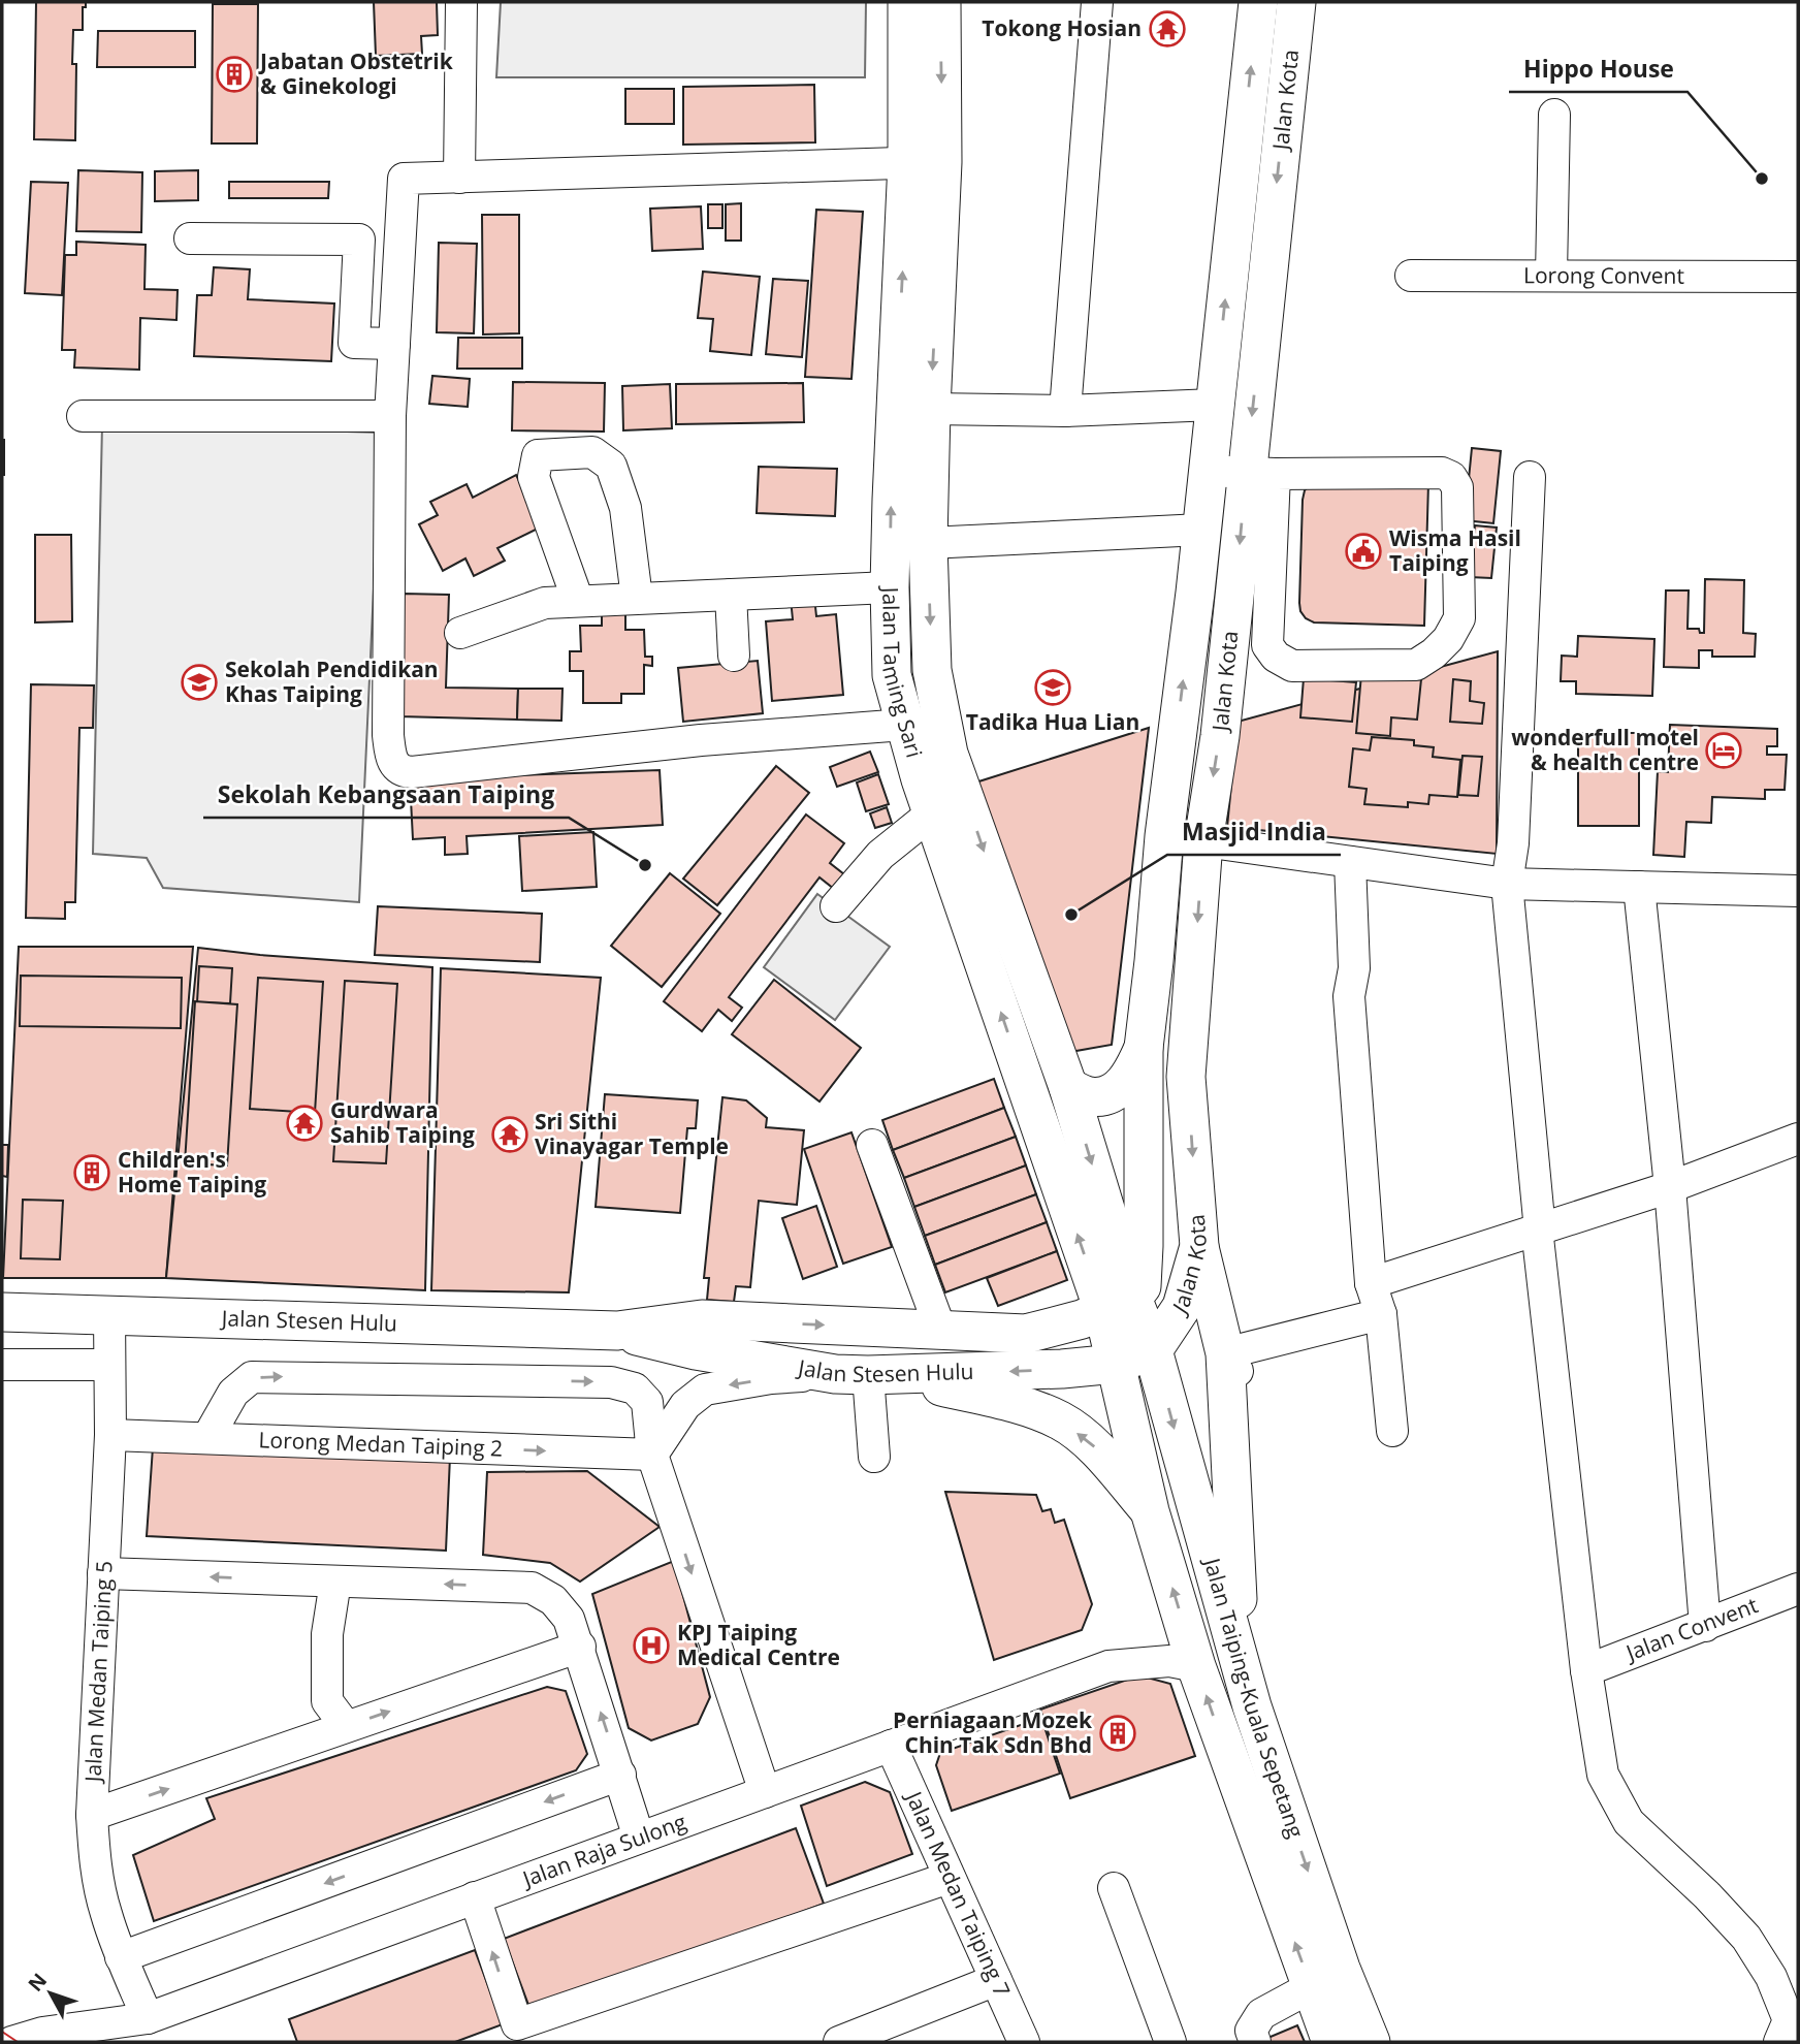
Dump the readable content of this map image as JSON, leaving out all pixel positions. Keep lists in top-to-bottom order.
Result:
{
  "streets": {
    "main road": [
      "Jalan Kota",
      "Jalan Taming Sari",
      "Jalan Stesen Hulu",
      "Jalan Taiping-Kuala Sepetang"
    ],
    "street": [
      "Lorong Convent",
      "Lorong Medan Taiping 2",
      "Jalan Convent",
      "Jalan Medan Taiping 5",
      "Jalan Raja Sulong",
      "Jalan Medan Taiping 7"
    ]
  },
  "crossings": [
    ["Jalan Kota", "Jalan Taming Sari"],
    ["Jalan Kota", "Jalan Stesen Hulu"],
    ["Jalan Kota", "Jalan Taiping-Kuala Sepetang"],
    ["Jalan Taming Sari", "Jalan Stesen Hulu"],
    ["Jalan Taming Sari", "Jalan Taiping-Kuala Sepetang"],
    ["Jalan Stesen Hulu", "Jalan Medan Taiping 5"],
    ["Jalan Stesen Hulu", "Jalan Taiping-Kuala Sepetang"],
    ["Lorong Medan Taiping 2", "Jalan Medan Taiping 5"],
    ["Jalan Medan Taiping 5", "Jalan Raja Sulong"],
    ["Jalan Taiping-Kuala Sepetang", "Jalan Raja Sulong"],
    ["Jalan Raja Sulong", "Jalan Medan Taiping 7"]
  ],
  "places": {
    "temple": ["Tokong Hosian", "Gurdwara Sahib Taiping", "Sri Sithi Vinayagar Temple"],
    "building": ["Jabatan Obstetrik & Ginekologi", "Children's Home Taiping", "Perniagaan Mozek Chin Tak Sdn Bhd"],
    "other": ["Hippo House", "Sekolah Kebangsaan Taiping", "Masjid India"],
    "public building": ["Wisma Hasil Taiping"],
    "school or university": ["Sekolah Pendidikan Khas Taiping", "Tadika Hua Lian"],
    "hotel": ["wonderfull motel & health centre"],
    "hospital": ["KPJ Taiping Medical Centre"]
  },
  "north": "top left"
}
